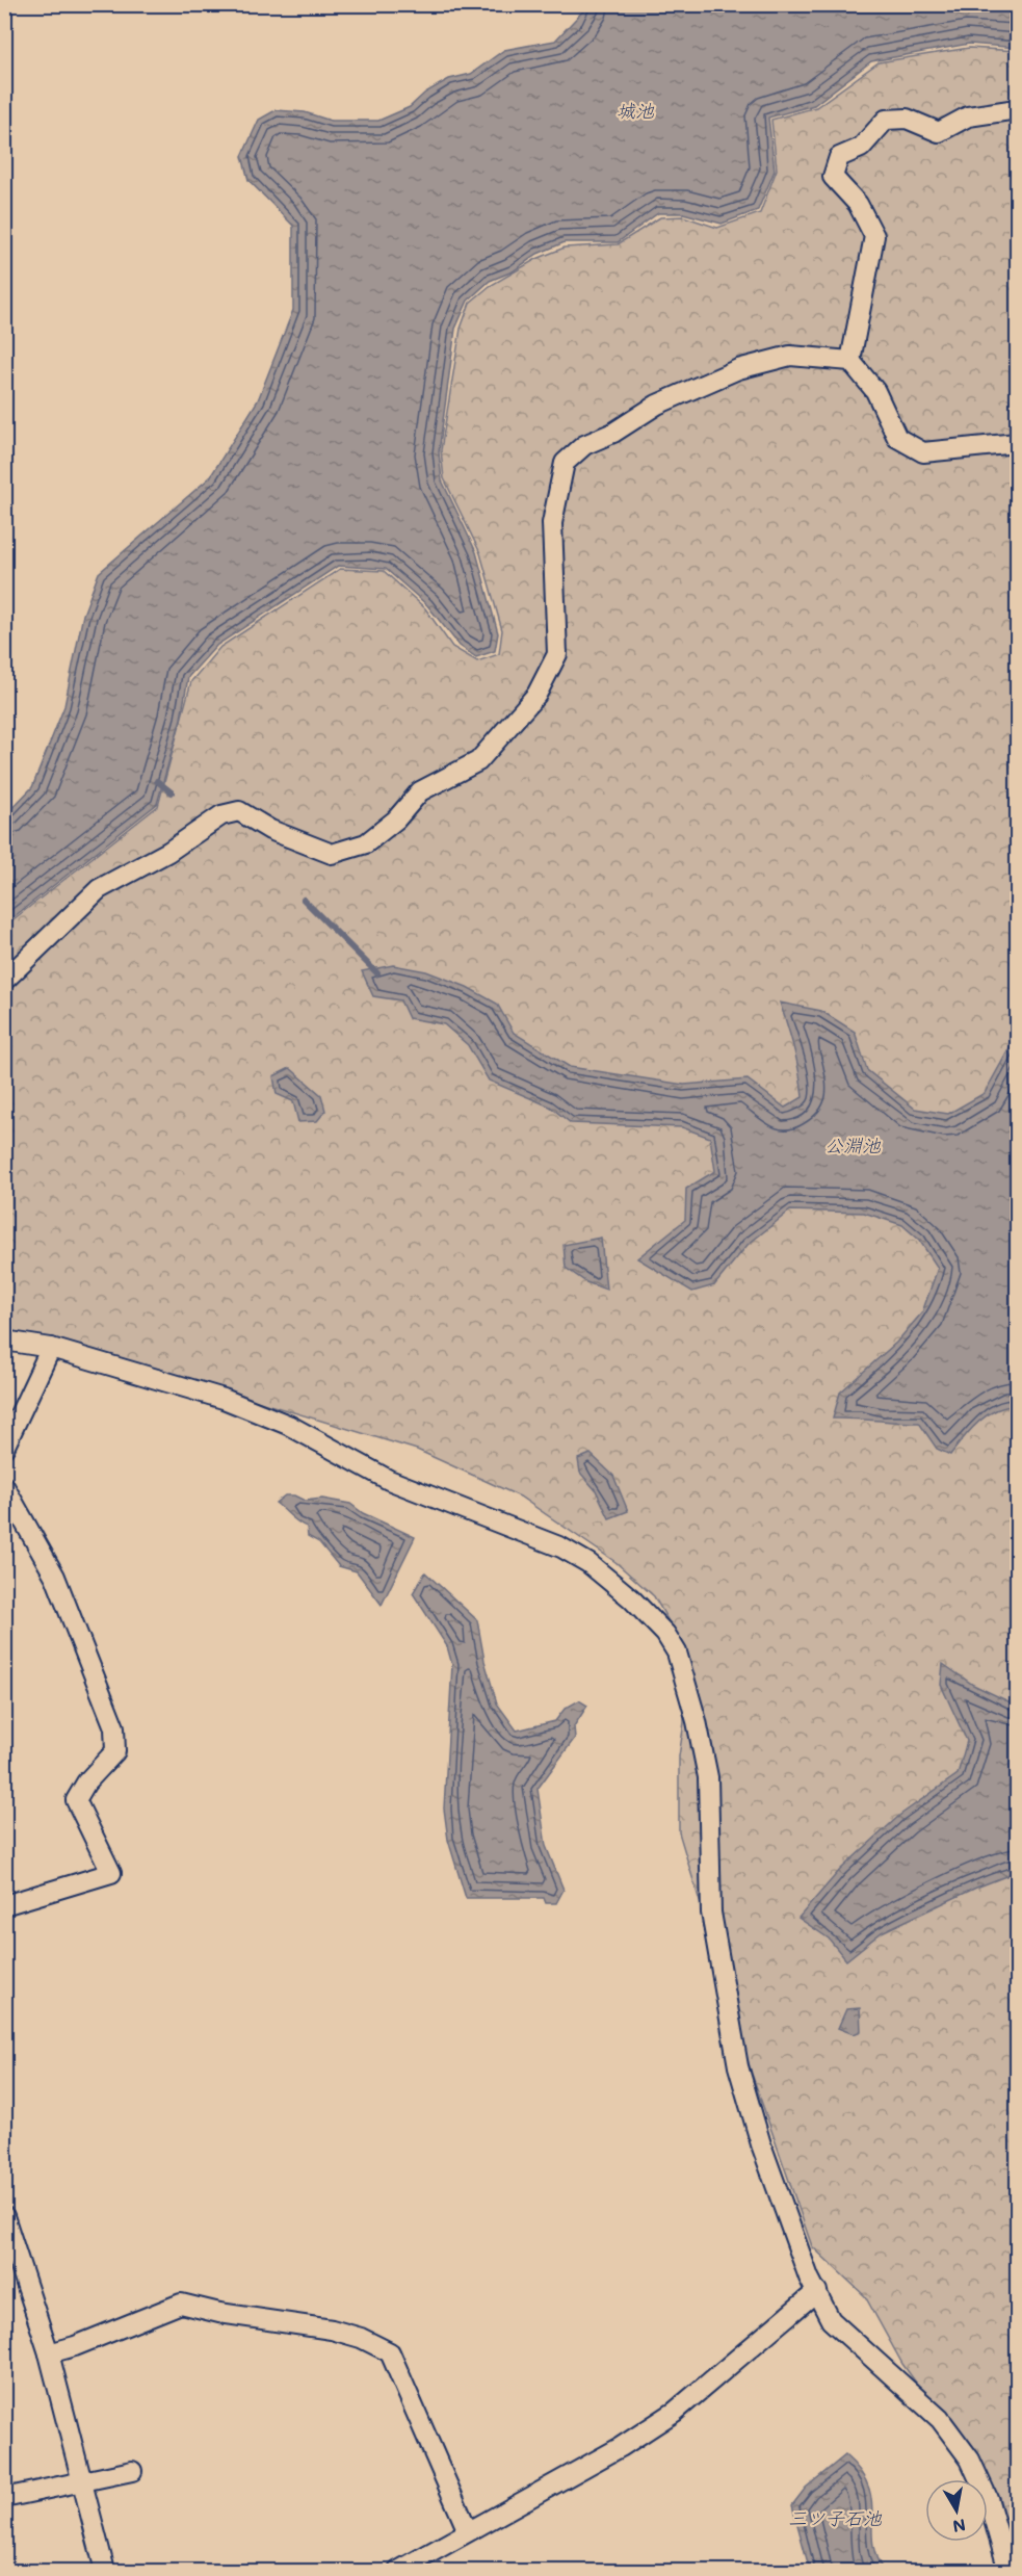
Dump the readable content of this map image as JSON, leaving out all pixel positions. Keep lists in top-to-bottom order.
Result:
{
  "water": ["城池", "公淵池", "三ツ子石池"],
  "north": "bottom"
}
